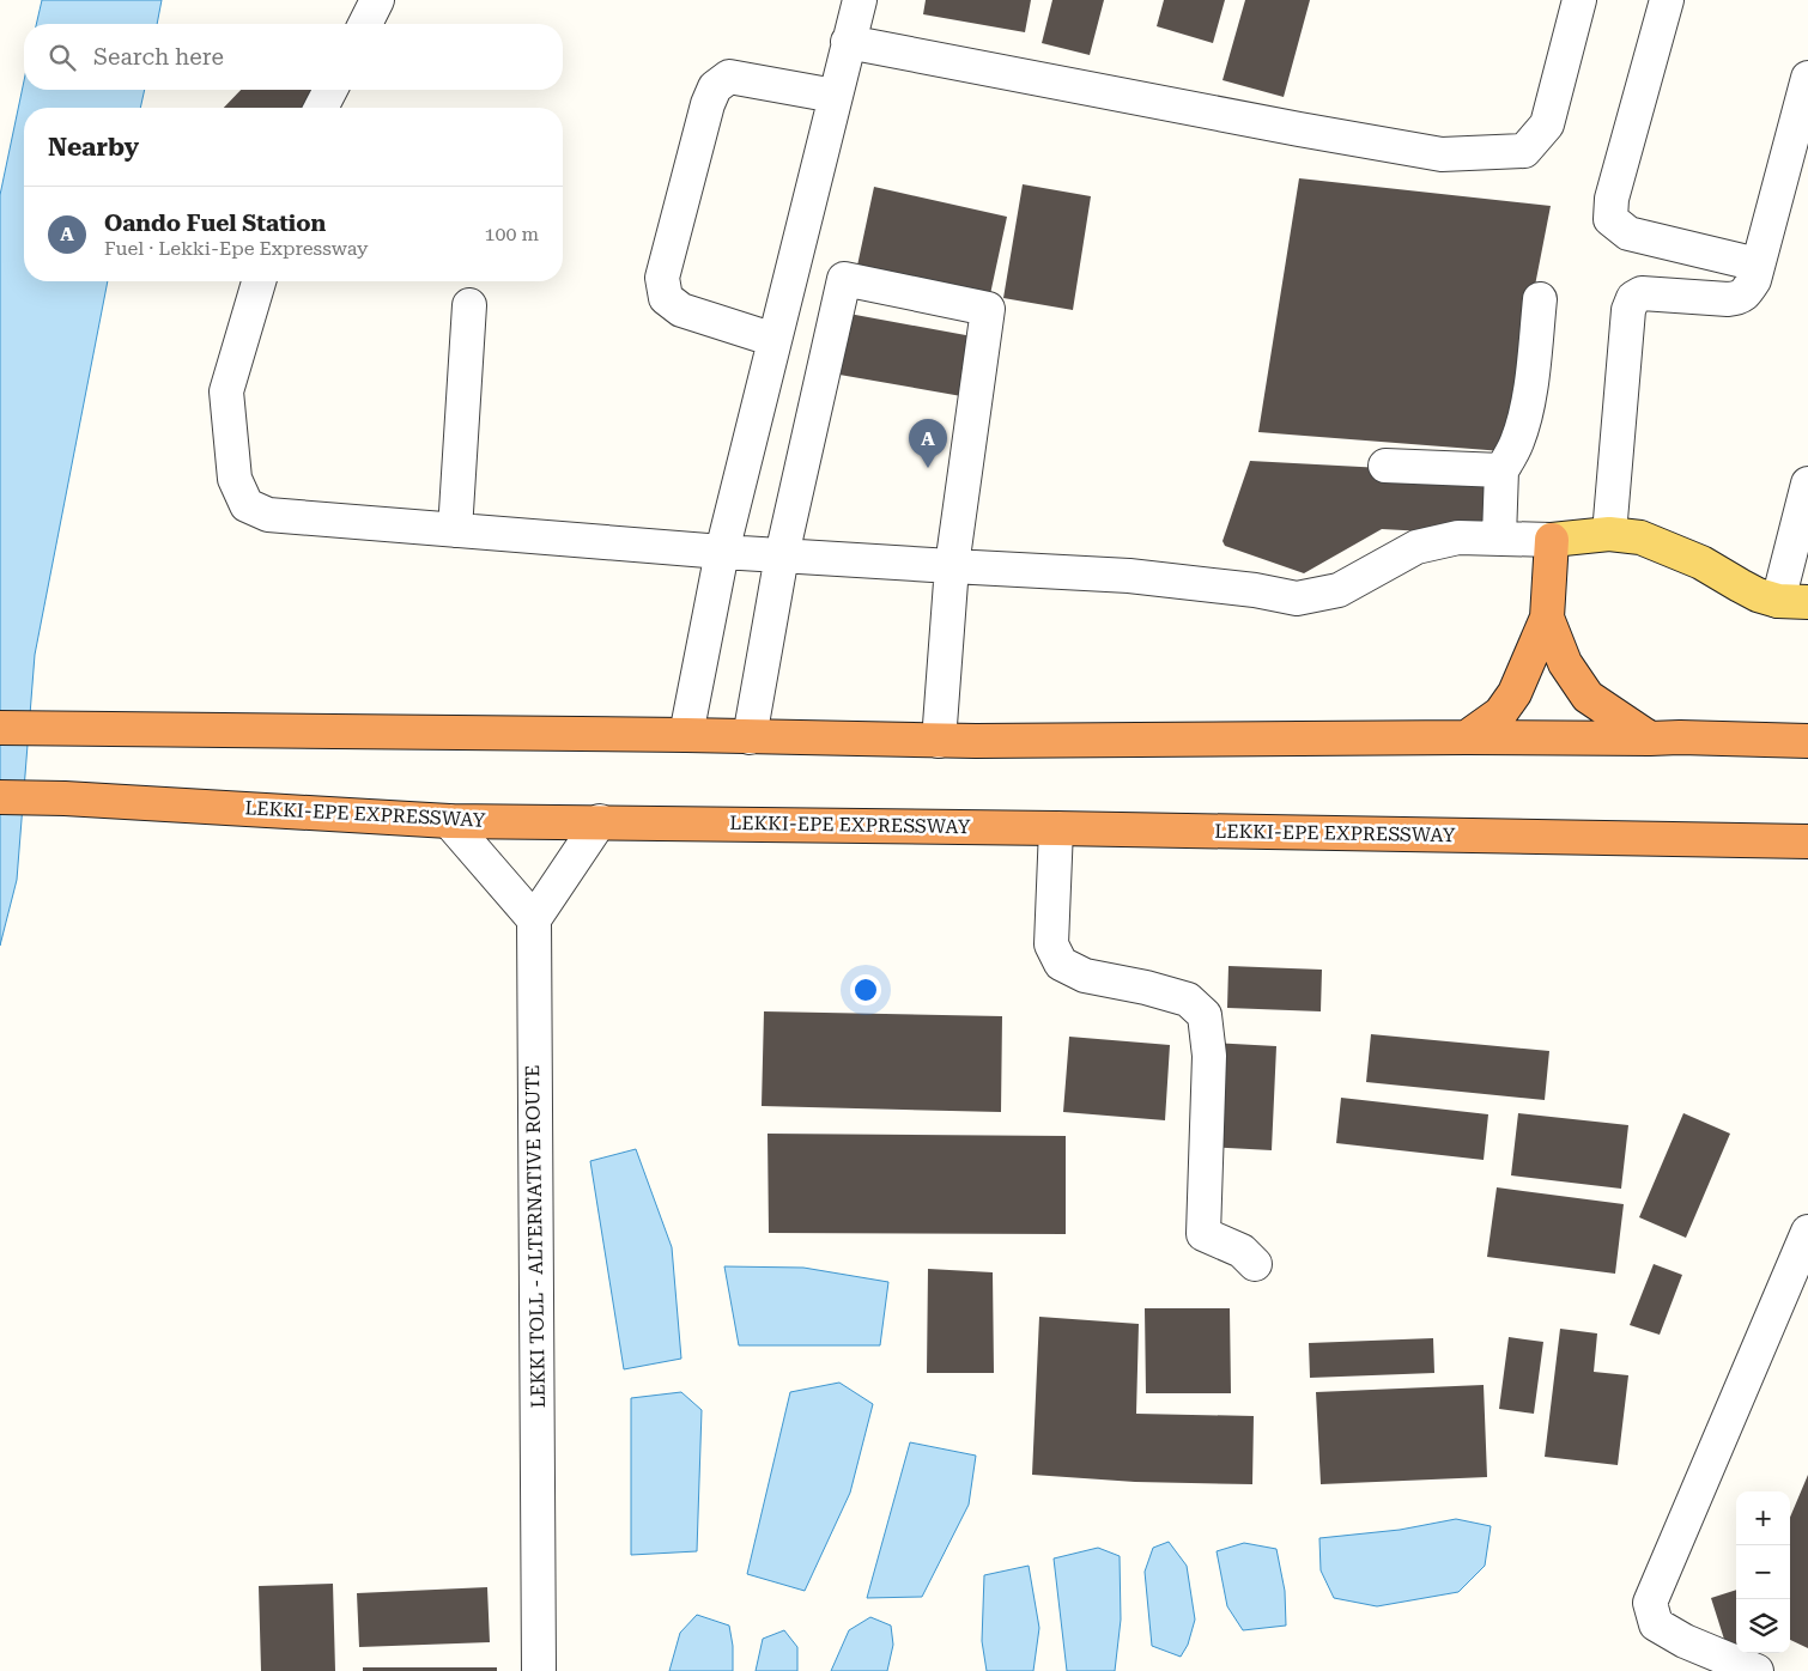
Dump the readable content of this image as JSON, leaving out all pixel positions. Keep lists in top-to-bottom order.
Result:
{
  "streets": {
    "highway": ["LEKKI-EPE EXPRESSWAY"],
    "street": ["LEKKI TOLL - ALTERNATIVE ROUTE"]
  },
  "page": {
    "search": "Search here",
    "heading": "Nearby",
    "list": [
      {
        "mark": "A",
        "name": "Oando Fuel Station",
        "note": "Fuel · Lekki-Epe Expressway",
        "value": "100 m"
      }
    ],
    "pins": "A",
    "map_buttons": ["+", "−"]
  }
}
